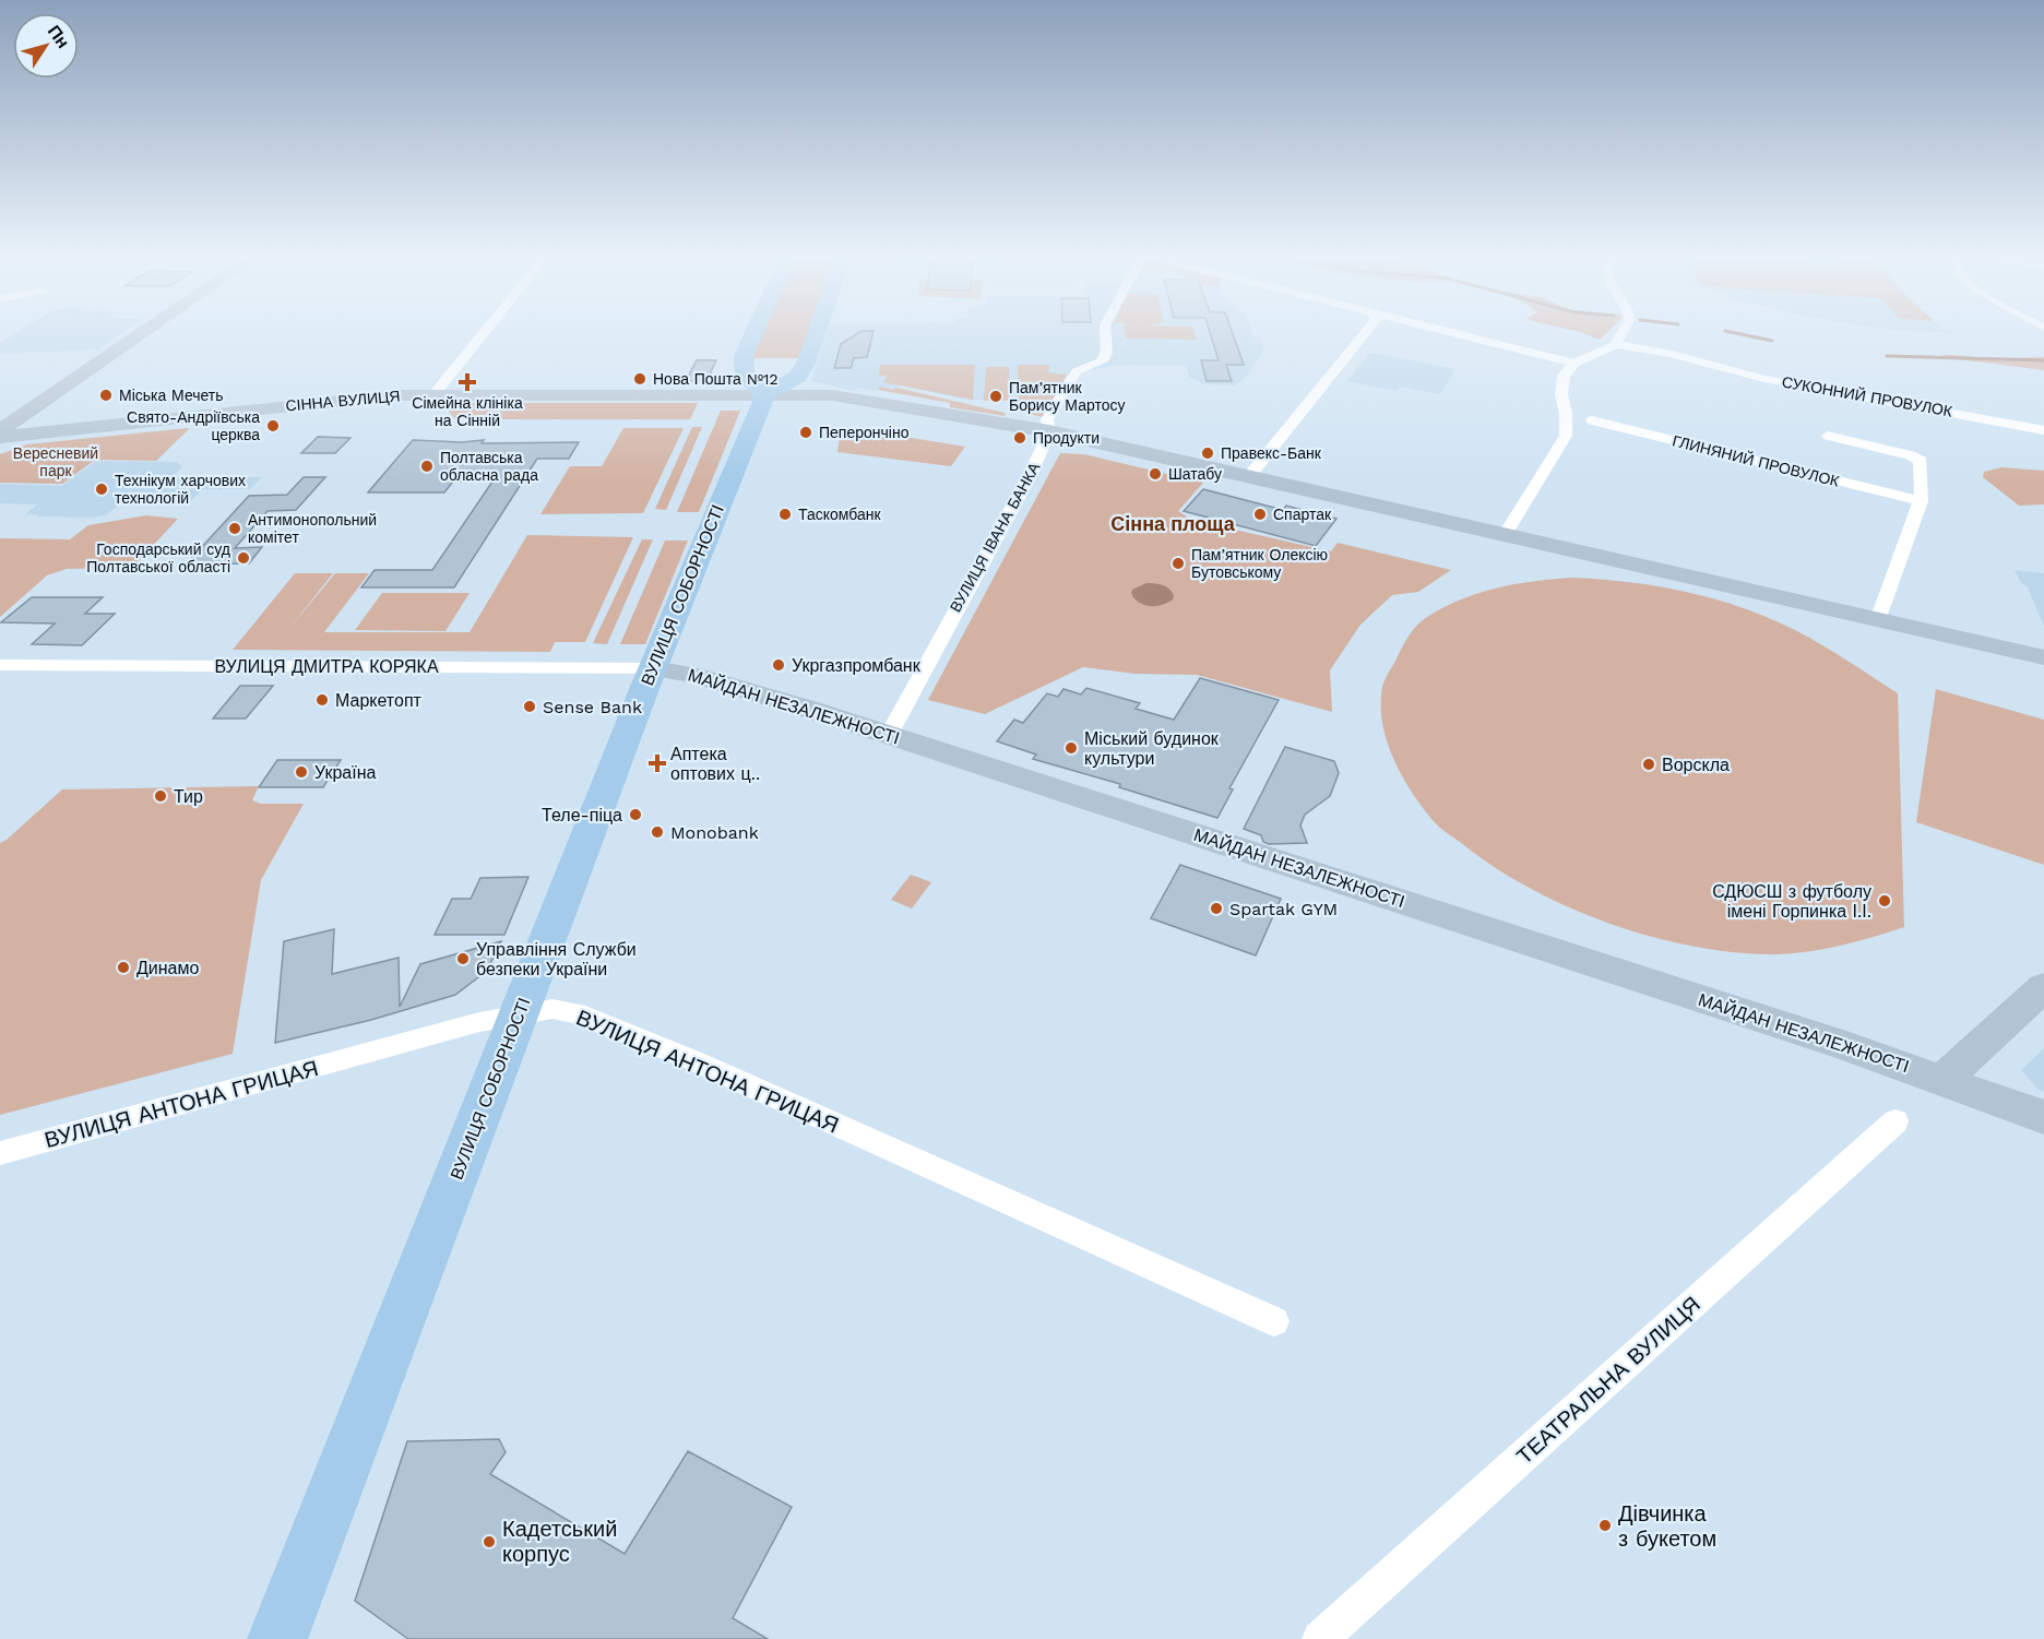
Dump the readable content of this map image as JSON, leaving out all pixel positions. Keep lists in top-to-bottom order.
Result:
{
  "streets": {
    "main road": ["СІННА ВУЛИЦЯ", "ВУЛИЦЯ СОБОРНОСТІ", "МАЙДАН НЕЗАЛЕЖНОСТІ"],
    "street": [
      "СУКОННИЙ ПРОВУЛОК",
      "ГЛИНЯНИЙ ПРОВУЛОК",
      "ВУЛИЦЯ ІВАНА БАНКА",
      "ВУЛИЦЯ ДМИТРА КОРЯКА",
      "ВУЛИЦЯ АНТОНА ГРИЦАЯ",
      "ТЕАТРАЛЬНА ВУЛИЦЯ"
    ]
  },
  "crossings": [
    ["СІННА ВУЛИЦЯ", "ВУЛИЦЯ СОБОРНОСТІ"],
    ["ВУЛИЦЯ ІВАНА БАНКА", "МАЙДАН НЕЗАЛЕЖНОСТІ"],
    ["ВУЛИЦЯ СОБОРНОСТІ", "ВУЛИЦЯ ДМИТРА КОРЯКА"],
    ["ВУЛИЦЯ СОБОРНОСТІ", "МАЙДАН НЕЗАЛЕЖНОСТІ"],
    ["ВУЛИЦЯ СОБОРНОСТІ", "ВУЛИЦЯ АНТОНА ГРИЦАЯ"],
    ["ВУЛИЦЯ ДМИТРА КОРЯКА", "МАЙДАН НЕЗАЛЕЖНОСТІ"]
  ],
  "districts": ["Сінна площа"],
  "parks": ["Вересневий парк"],
  "places": {
    "other": [
      "Нова Пошта №12",
      "Міська Мечеть",
      "Пам’ятник Борису Мартосу",
      "Свято-Андріївська церква",
      "Пеперончіно",
      "Продукти",
      "Правекс-Банк",
      "Полтавська обласна рада",
      "Шатабу",
      "Технікум харчових технологій",
      "Таскомбанк",
      "Спартак",
      "Антимонопольний комітет",
      "Господарський суд Полтавської області",
      "Пам’ятник Олексію Бутовському",
      "Укргазпромбанк",
      "Маркетопт",
      "Sense Bank",
      "Міський будинок культури",
      "Ворскла",
      "Україна",
      "Тир",
      "Теле-піца",
      "Monobank",
      "СДЮСШ з футболу імені Горпинка І.І.",
      "Spartak GYM",
      "Управління Служби безпеки України",
      "Динамо",
      "Дівчинка з букетом",
      "Кадетський корпус"
    ],
    "health": ["Сімейна клініка на Сінній", "Аптека оптових ц.."]
  },
  "north": "top right"
}
